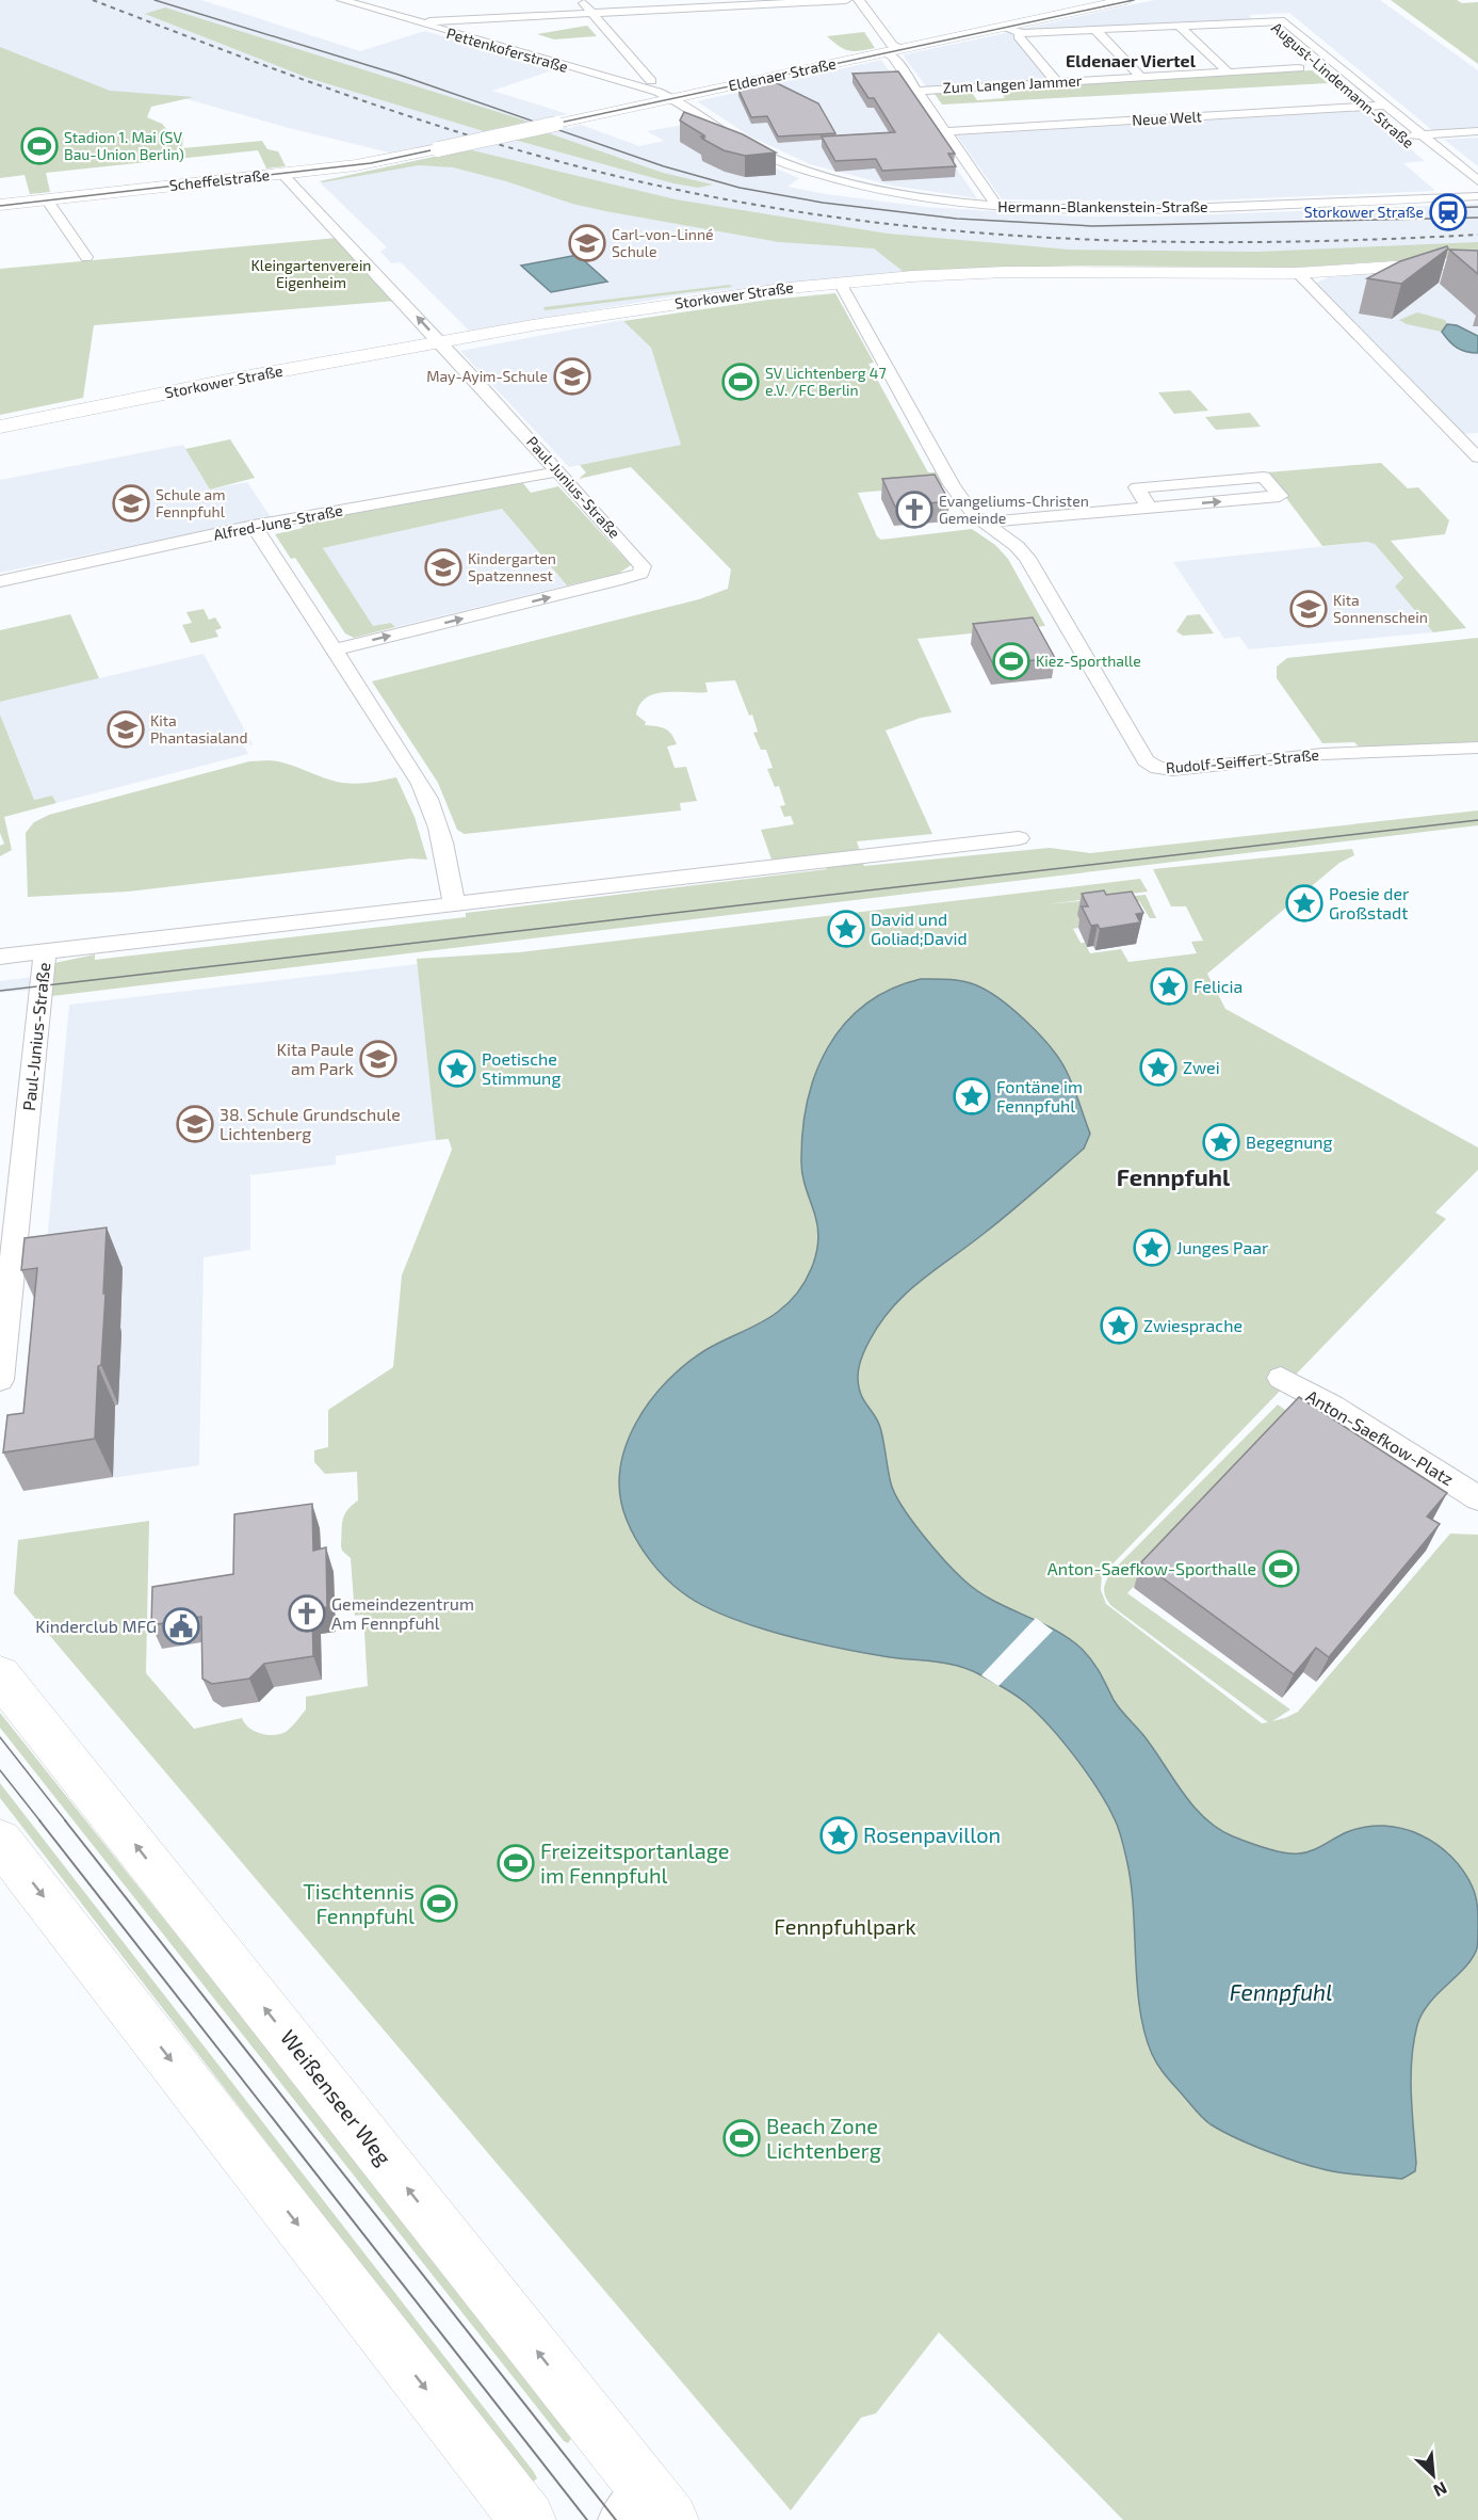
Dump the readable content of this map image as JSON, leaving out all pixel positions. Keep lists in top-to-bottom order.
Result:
{
  "streets": {
    "main road": [
      "Eldenaer Straße",
      "Scheffelstraße",
      "Storkower Straße",
      "Weißenseer Weg"
    ],
    "street": [
      "Pettenkoferstraße",
      "Zum Langen Jammer",
      "August-Lindemann-Straße",
      "Neue Welt",
      "Hermann-Blankenstein-Straße",
      "Paul-Junius-Straße",
      "Alfred-Jung-Straße",
      "Rudolf-Seiffert-Straße",
      "Anton-Saefkow-Platz"
    ]
  },
  "crossings": [
    ["Pettenkoferstraße", "Eldenaer Straße"],
    ["Pettenkoferstraße", "Hermann-Blankenstein-Straße"],
    ["Eldenaer Straße", "Scheffelstraße"],
    ["Eldenaer Straße", "Hermann-Blankenstein-Straße"],
    ["August-Lindemann-Straße", "Neue Welt"],
    ["Scheffelstraße", "Paul-Junius-Straße"],
    ["Storkower Straße", "Paul-Junius-Straße"],
    ["Storkower Straße", "Rudolf-Seiffert-Straße"],
    ["Paul-Junius-Straße", "Alfred-Jung-Straße"]
  ],
  "districts": ["Eldenaer Viertel", "Fennpfuhl"],
  "water": ["Fennpfuhl"],
  "parks": ["Kleingartenverein Eigenheim", "Fennpfuhlpark"],
  "places": {
    "sports": [
      "Stadion 1. Mai (SV Bau-Union Berlin)",
      "SV Lichtenberg 47 e.V. /FC Berlin",
      "Kiez-Sporthalle",
      "Anton-Saefkow-Sporthalle",
      "Freizeitsportanlage im Fennpfuhl",
      "Tischtennis Fennpfuhl",
      "Beach Zone Lichtenberg"
    ],
    "station": ["Storkower Straße"],
    "school or university": [
      "Carl-von-Linné Schule",
      "May-Ayim-Schule",
      "Schule am Fennpfuhl",
      "Kindergarten Spatzennest",
      "Kita Sonnenschein",
      "Kita Phantasialand",
      "Kita Paule am Park",
      "38. Schule Grundschule Lichtenberg"
    ],
    "church": ["Evangeliums-Christen Gemeinde", "Gemeindezentrum Am Fennpfuhl"],
    "place": [
      "Poesie der Großstadt",
      "David und Goliad;David",
      "Felicia",
      "Zwei",
      "Poetische Stimmung",
      "Fontäne im Fennpfuhl",
      "Begegnung",
      "Junges Paar",
      "Zwiesprache",
      "Rosenpavillon"
    ],
    "public building": ["Kinderclub MFG"]
  },
  "north": "bottom right"
}
